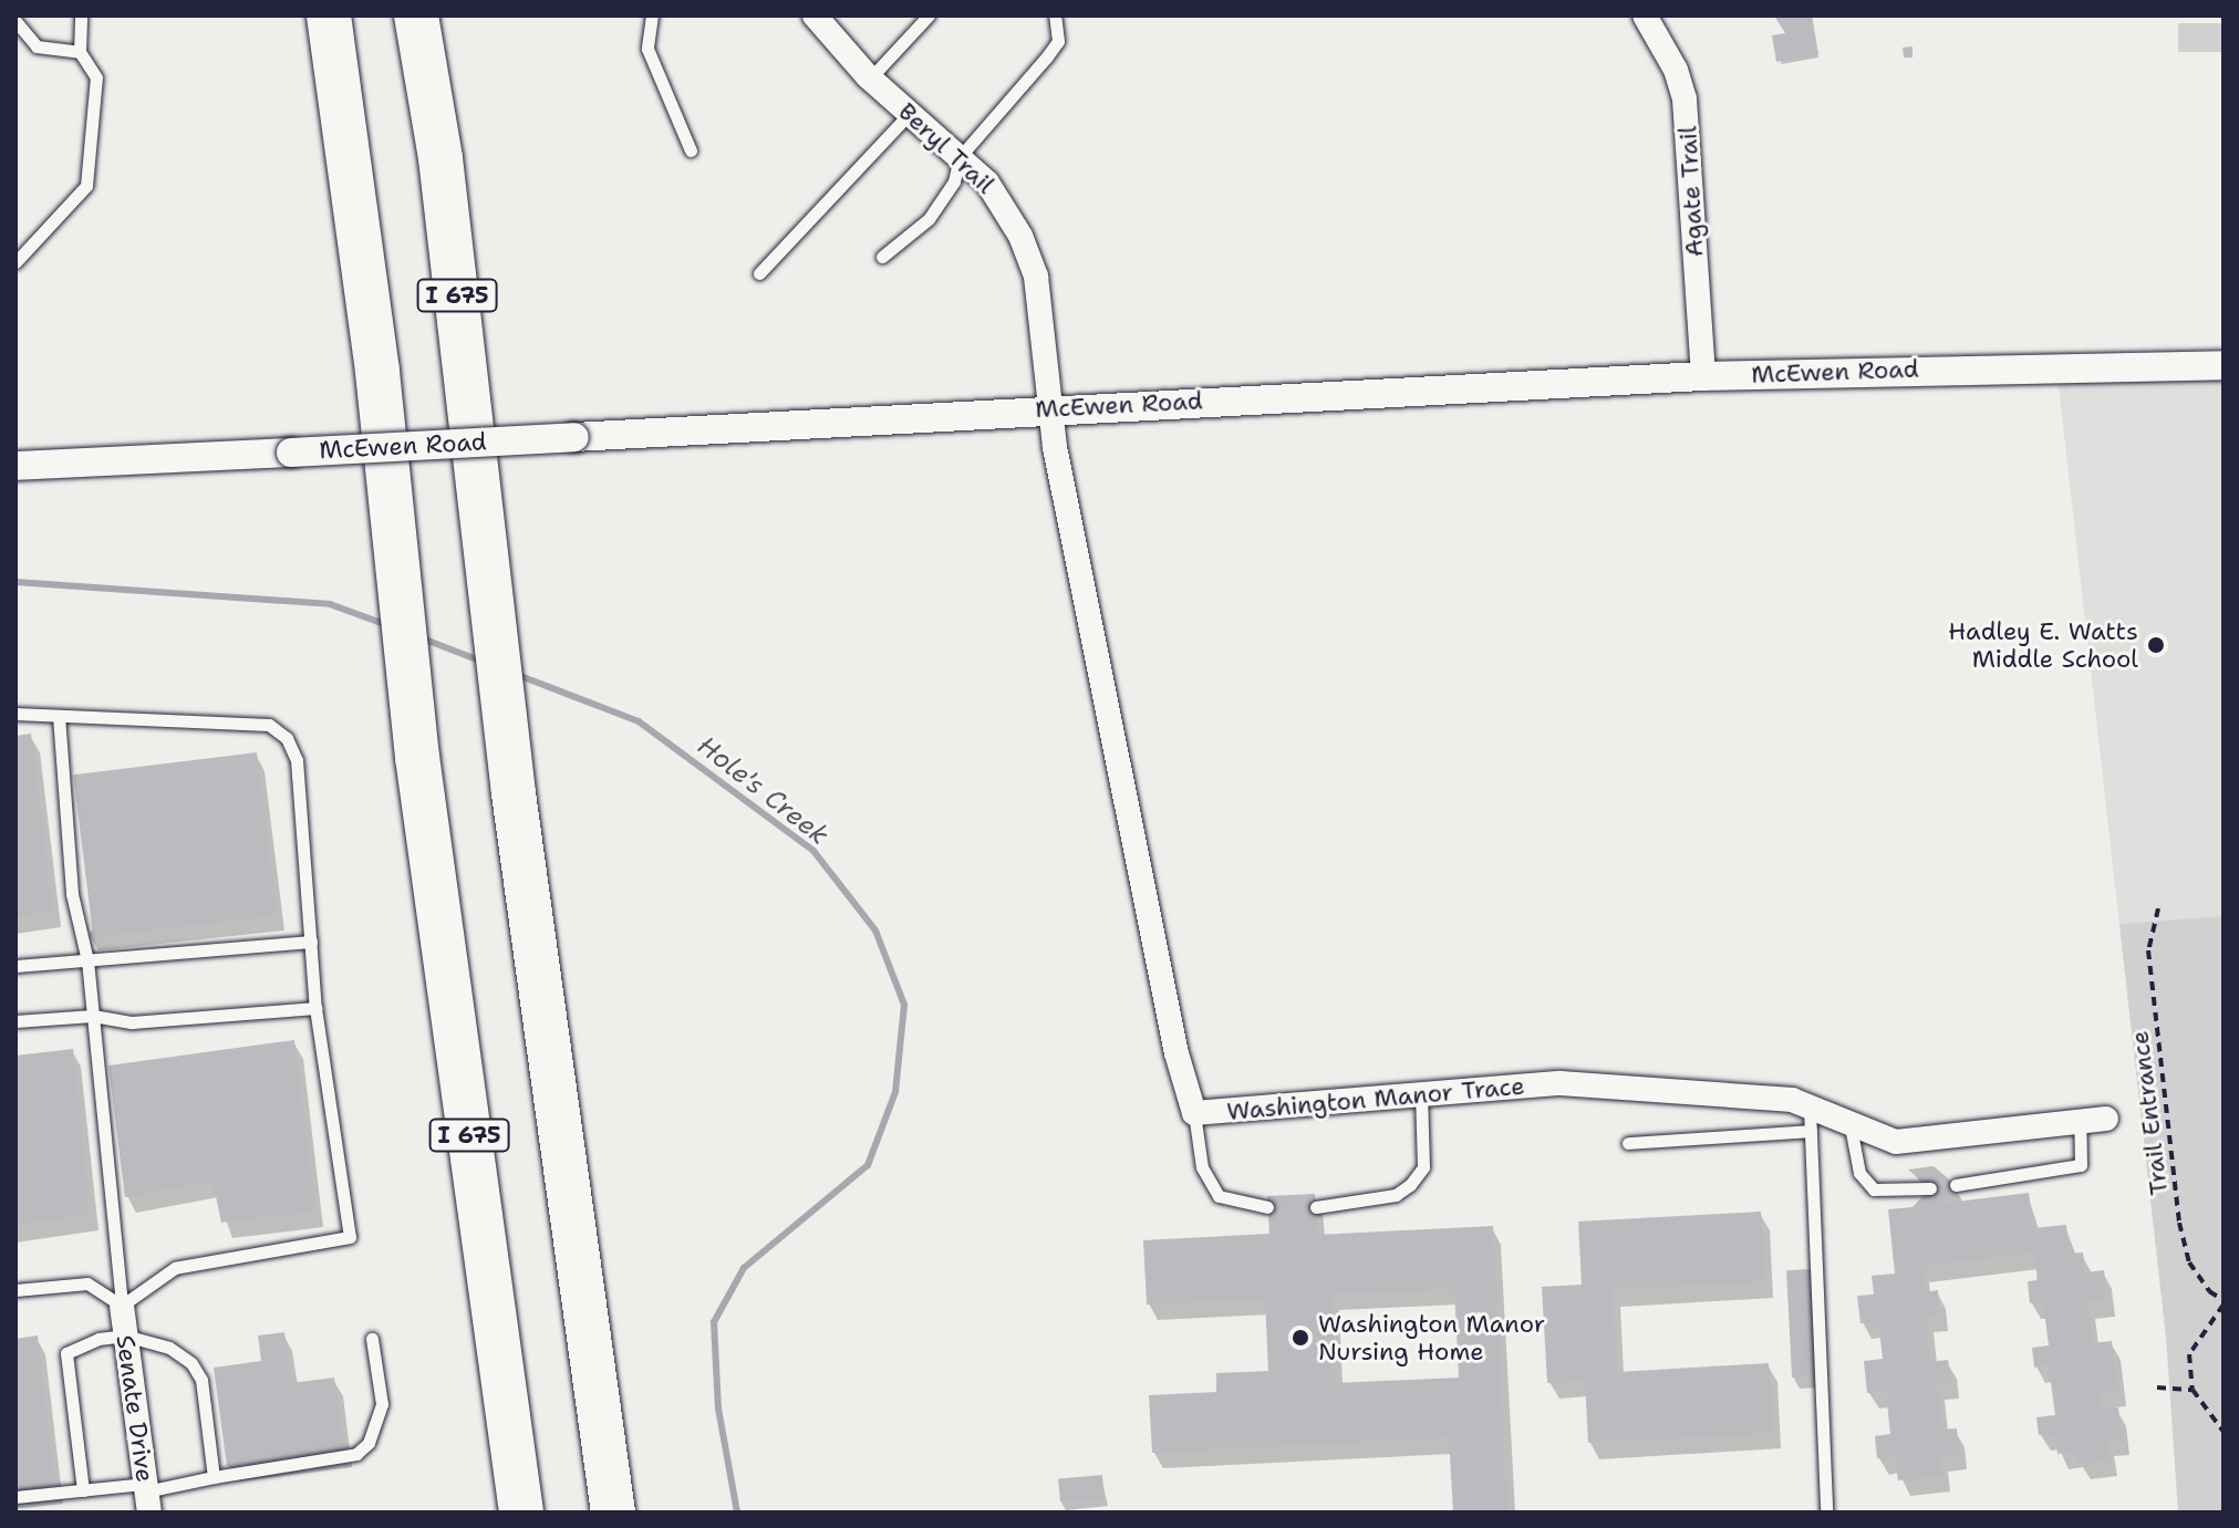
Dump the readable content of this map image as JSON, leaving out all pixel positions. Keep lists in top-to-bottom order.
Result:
{
  "streets": {
    "highway": ["I 675"],
    "street": [
      "Beryl Trail",
      "Agate Trail",
      "McEwen Road",
      "Washington Manor Trace",
      "Senate Drive"
    ],
    "path": ["Trail Entrance"]
  },
  "crossings": [
    ["Beryl Trail", "McEwen Road"],
    ["Beryl Trail", "Washington Manor Trace"],
    ["Agate Trail", "McEwen Road"],
    ["McEwen Road", "Washington Manor Trace"]
  ],
  "water": ["Hole's Creek"],
  "places": ["Hadley E. Watts Middle School", "Washington Manor Nursing Home"]
}
